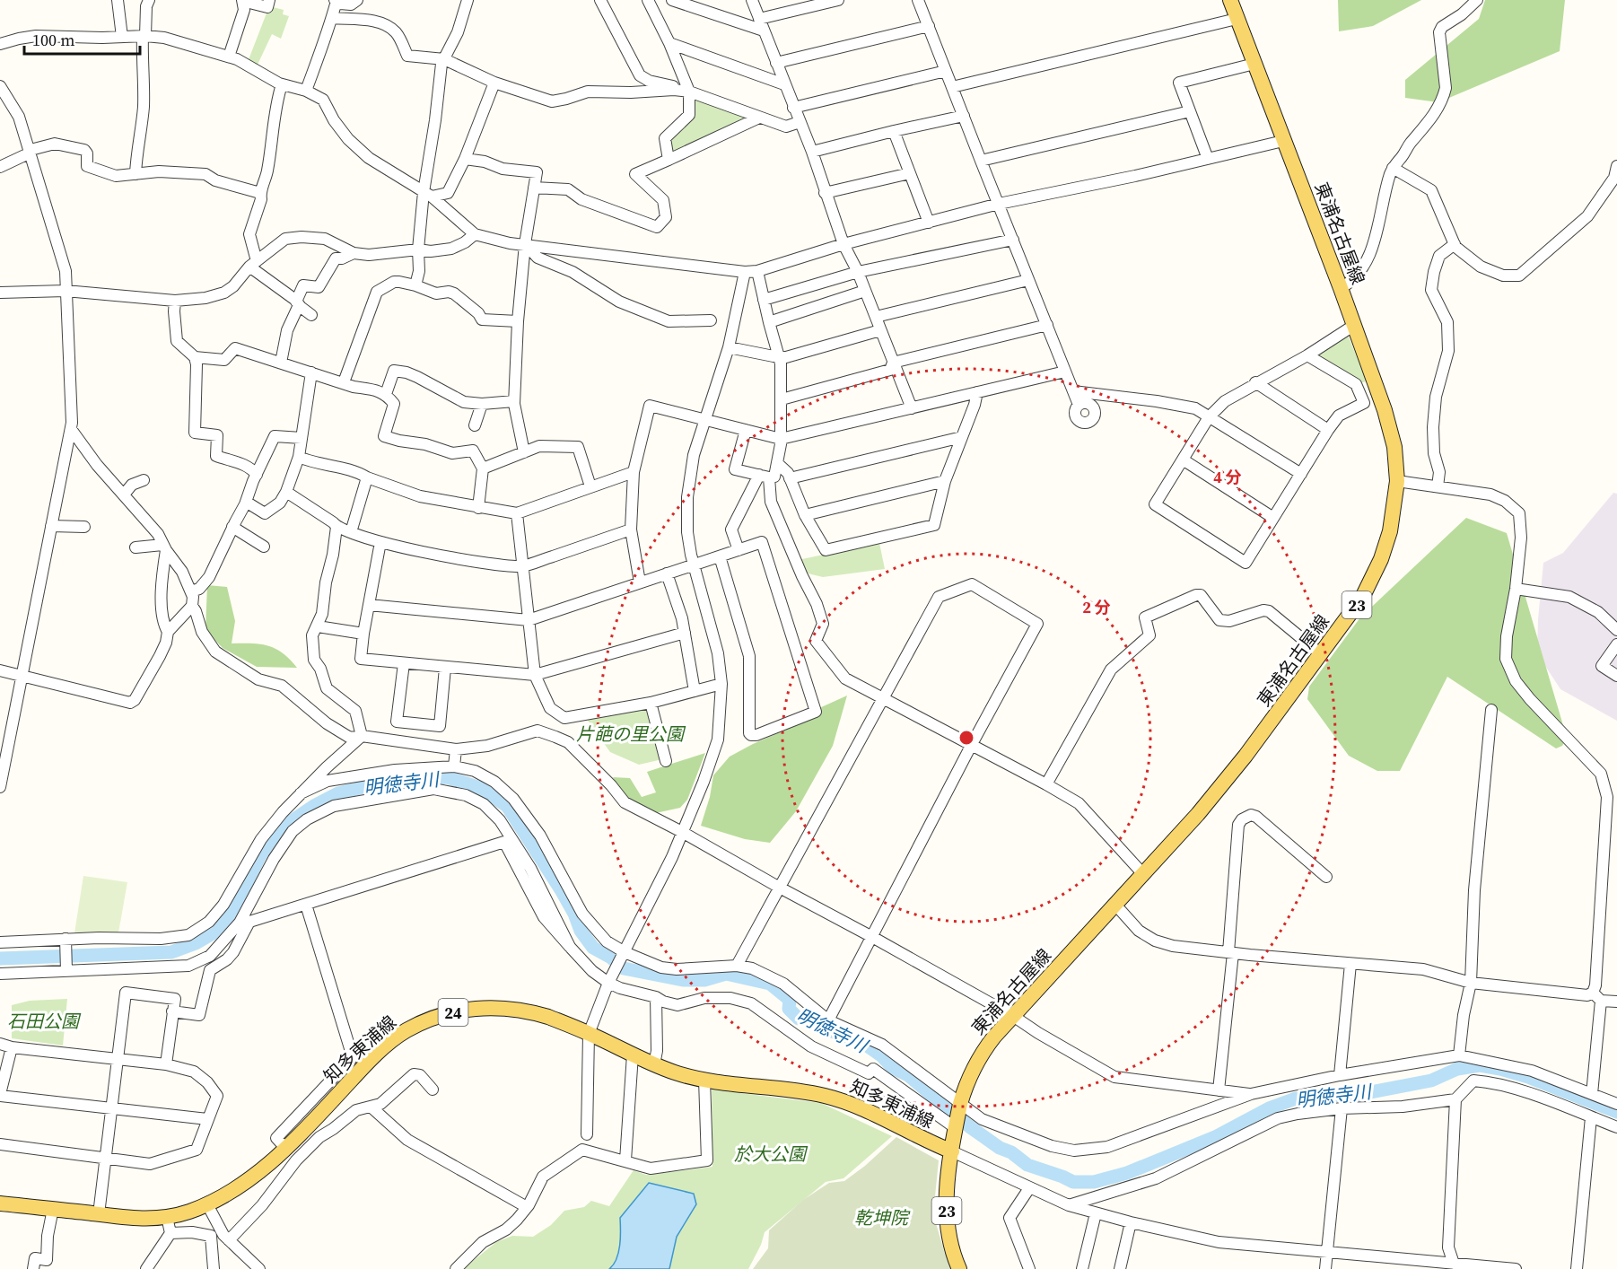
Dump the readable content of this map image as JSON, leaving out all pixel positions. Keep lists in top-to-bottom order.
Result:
{
  "streets": {
    "main road": [
      "東浦名古屋線",
      "23",
      "24",
      "知多東浦線"
    ]
  },
  "crossings": [
    ["東浦名古屋線", "知多東浦線"]
  ],
  "water": ["明徳寺川"],
  "parks": [
    "片葩の里公園",
    "石田公園",
    "於大公園",
    "乾坤院"
  ],
  "scale_bar": "100 m",
  "rings": ["4 分", "2 分"]
}
